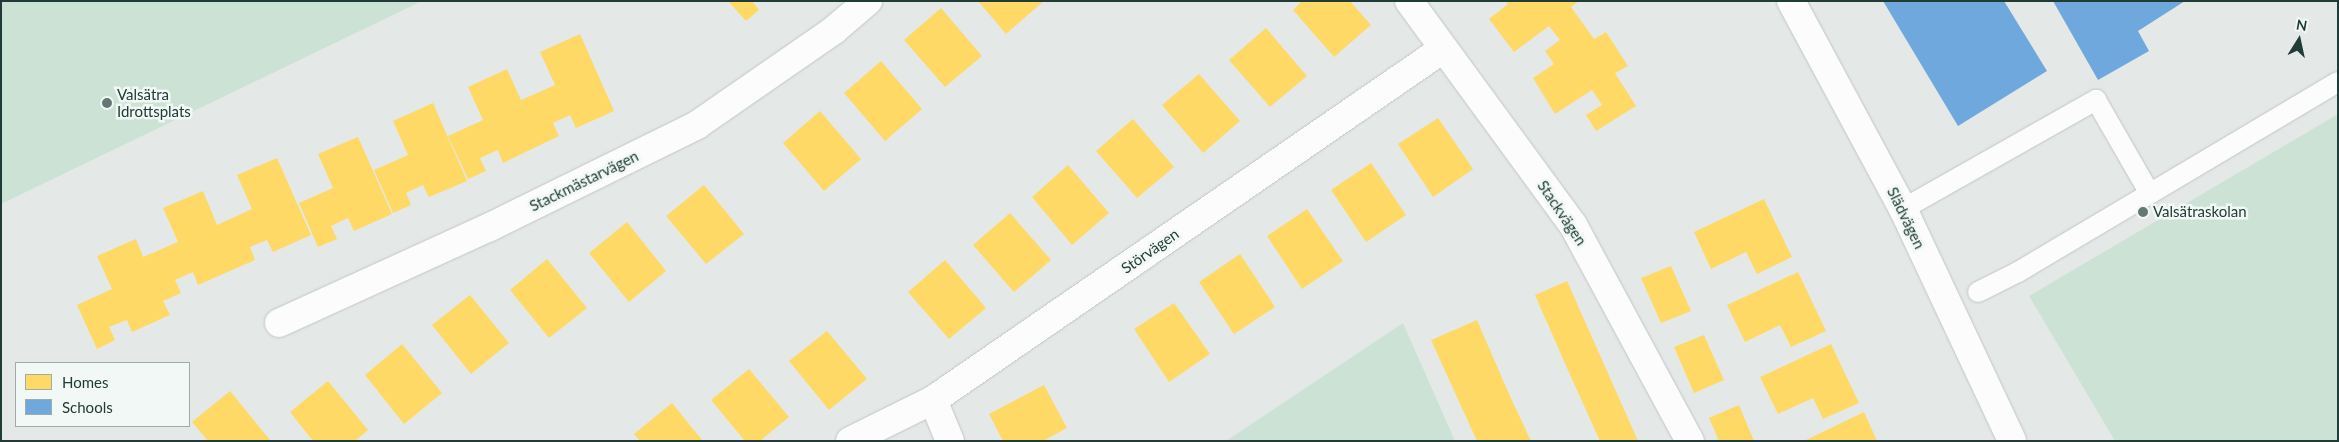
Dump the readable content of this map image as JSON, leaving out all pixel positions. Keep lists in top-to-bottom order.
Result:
{
  "streets": {
    "street": [
      "Stackmästarvägen",
      "Stackvägen",
      "Slädvägen",
      "Störvägen"
    ]
  },
  "crossings": [
    ["Stackvägen", "Störvägen"]
  ],
  "places": ["Valsätra Idrottsplats", "Valsätraskolan"],
  "legend": ["Homes", "Schools"],
  "north": "top"
}
